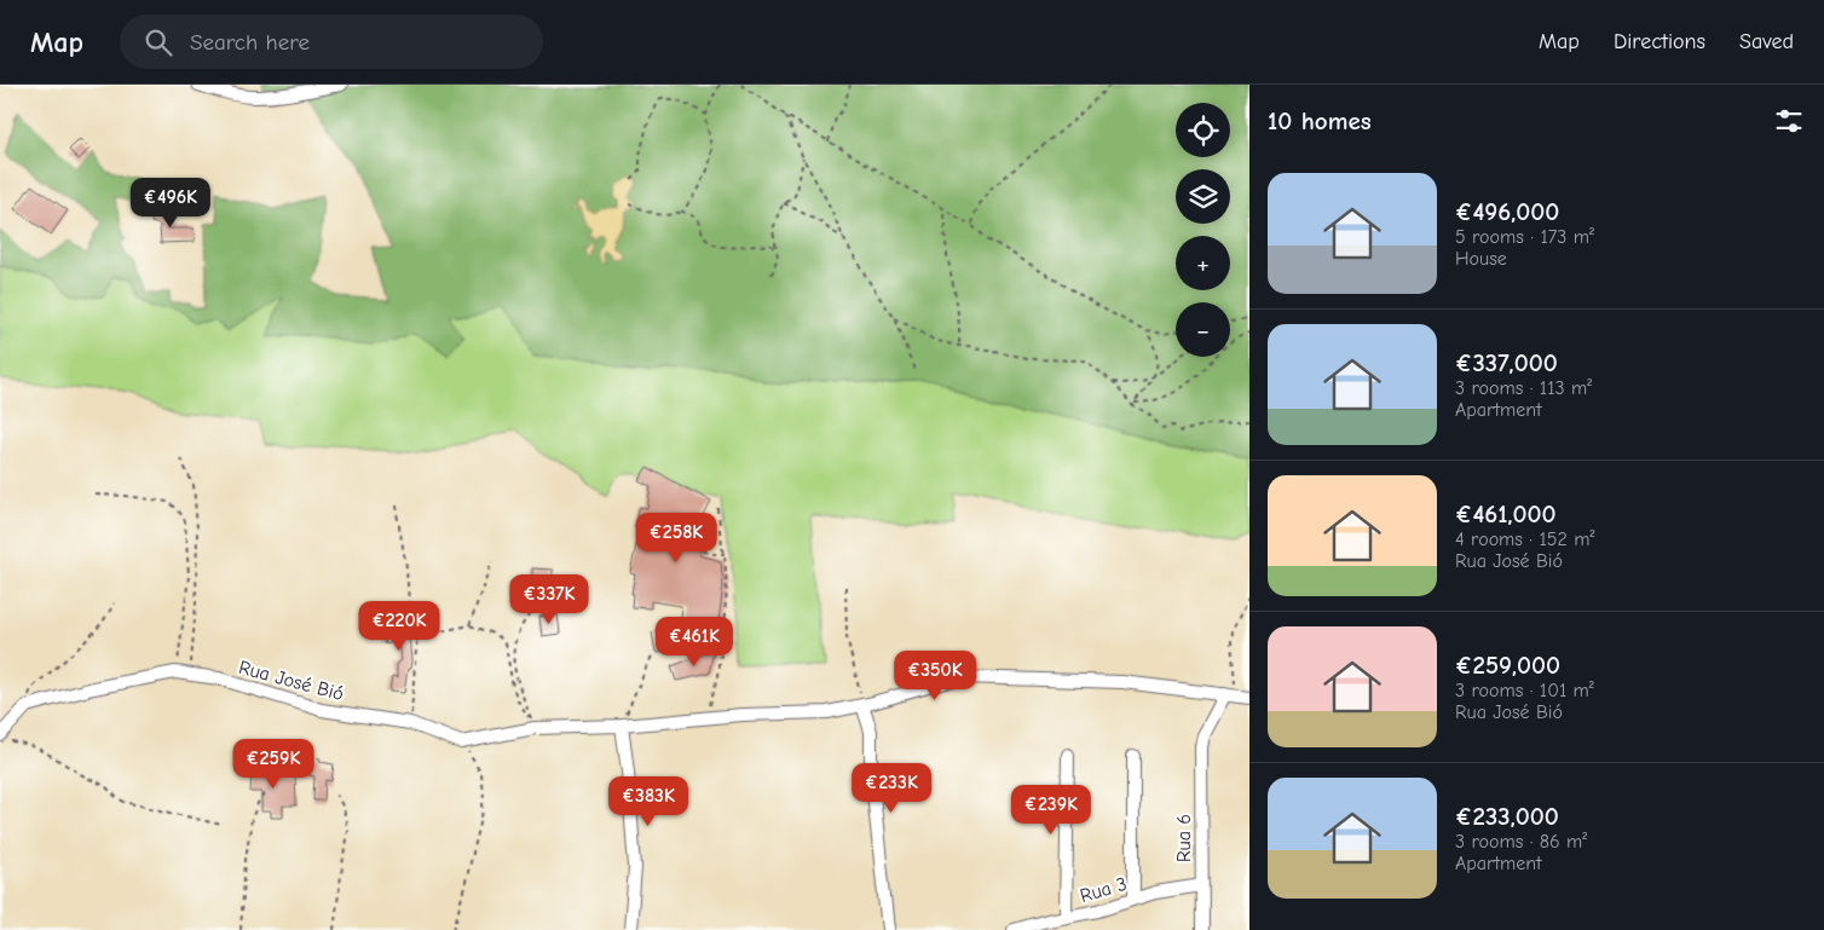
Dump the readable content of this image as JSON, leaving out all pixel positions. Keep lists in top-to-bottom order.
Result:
{
  "streets": {
    "street": ["Rua José Bió", "Rua 6", "Rua 3"]
  },
  "crossings": [
    ["Rua 6", "Rua 3"]
  ],
  "page": {
    "header": "Map",
    "search": "Search here",
    "nav": ["Map", "Directions", "Saved"],
    "heading": "10 homes",
    "map_buttons": ["+", "−"],
    "list": [
      {
        "name": "€496,000",
        "note": "5 rooms · 173 m² · House"
      },
      {
        "name": "€337,000",
        "note": "3 rooms · 113 m² · Apartment"
      },
      {
        "name": "€461,000",
        "note": "4 rooms · 152 m² · Rua José Bió"
      },
      {
        "name": "€259,000",
        "note": "3 rooms · 101 m² · Rua José Bió"
      },
      {
        "name": "€233,000",
        "note": "3 rooms · 86 m² · Apartment"
      }
    ],
    "price": [
      "€496K",
      "€258K",
      "€337K",
      "€220K",
      "€461K",
      "€350K",
      "€259K",
      "€233K",
      "€383K",
      "€239K"
    ]
  }
}
